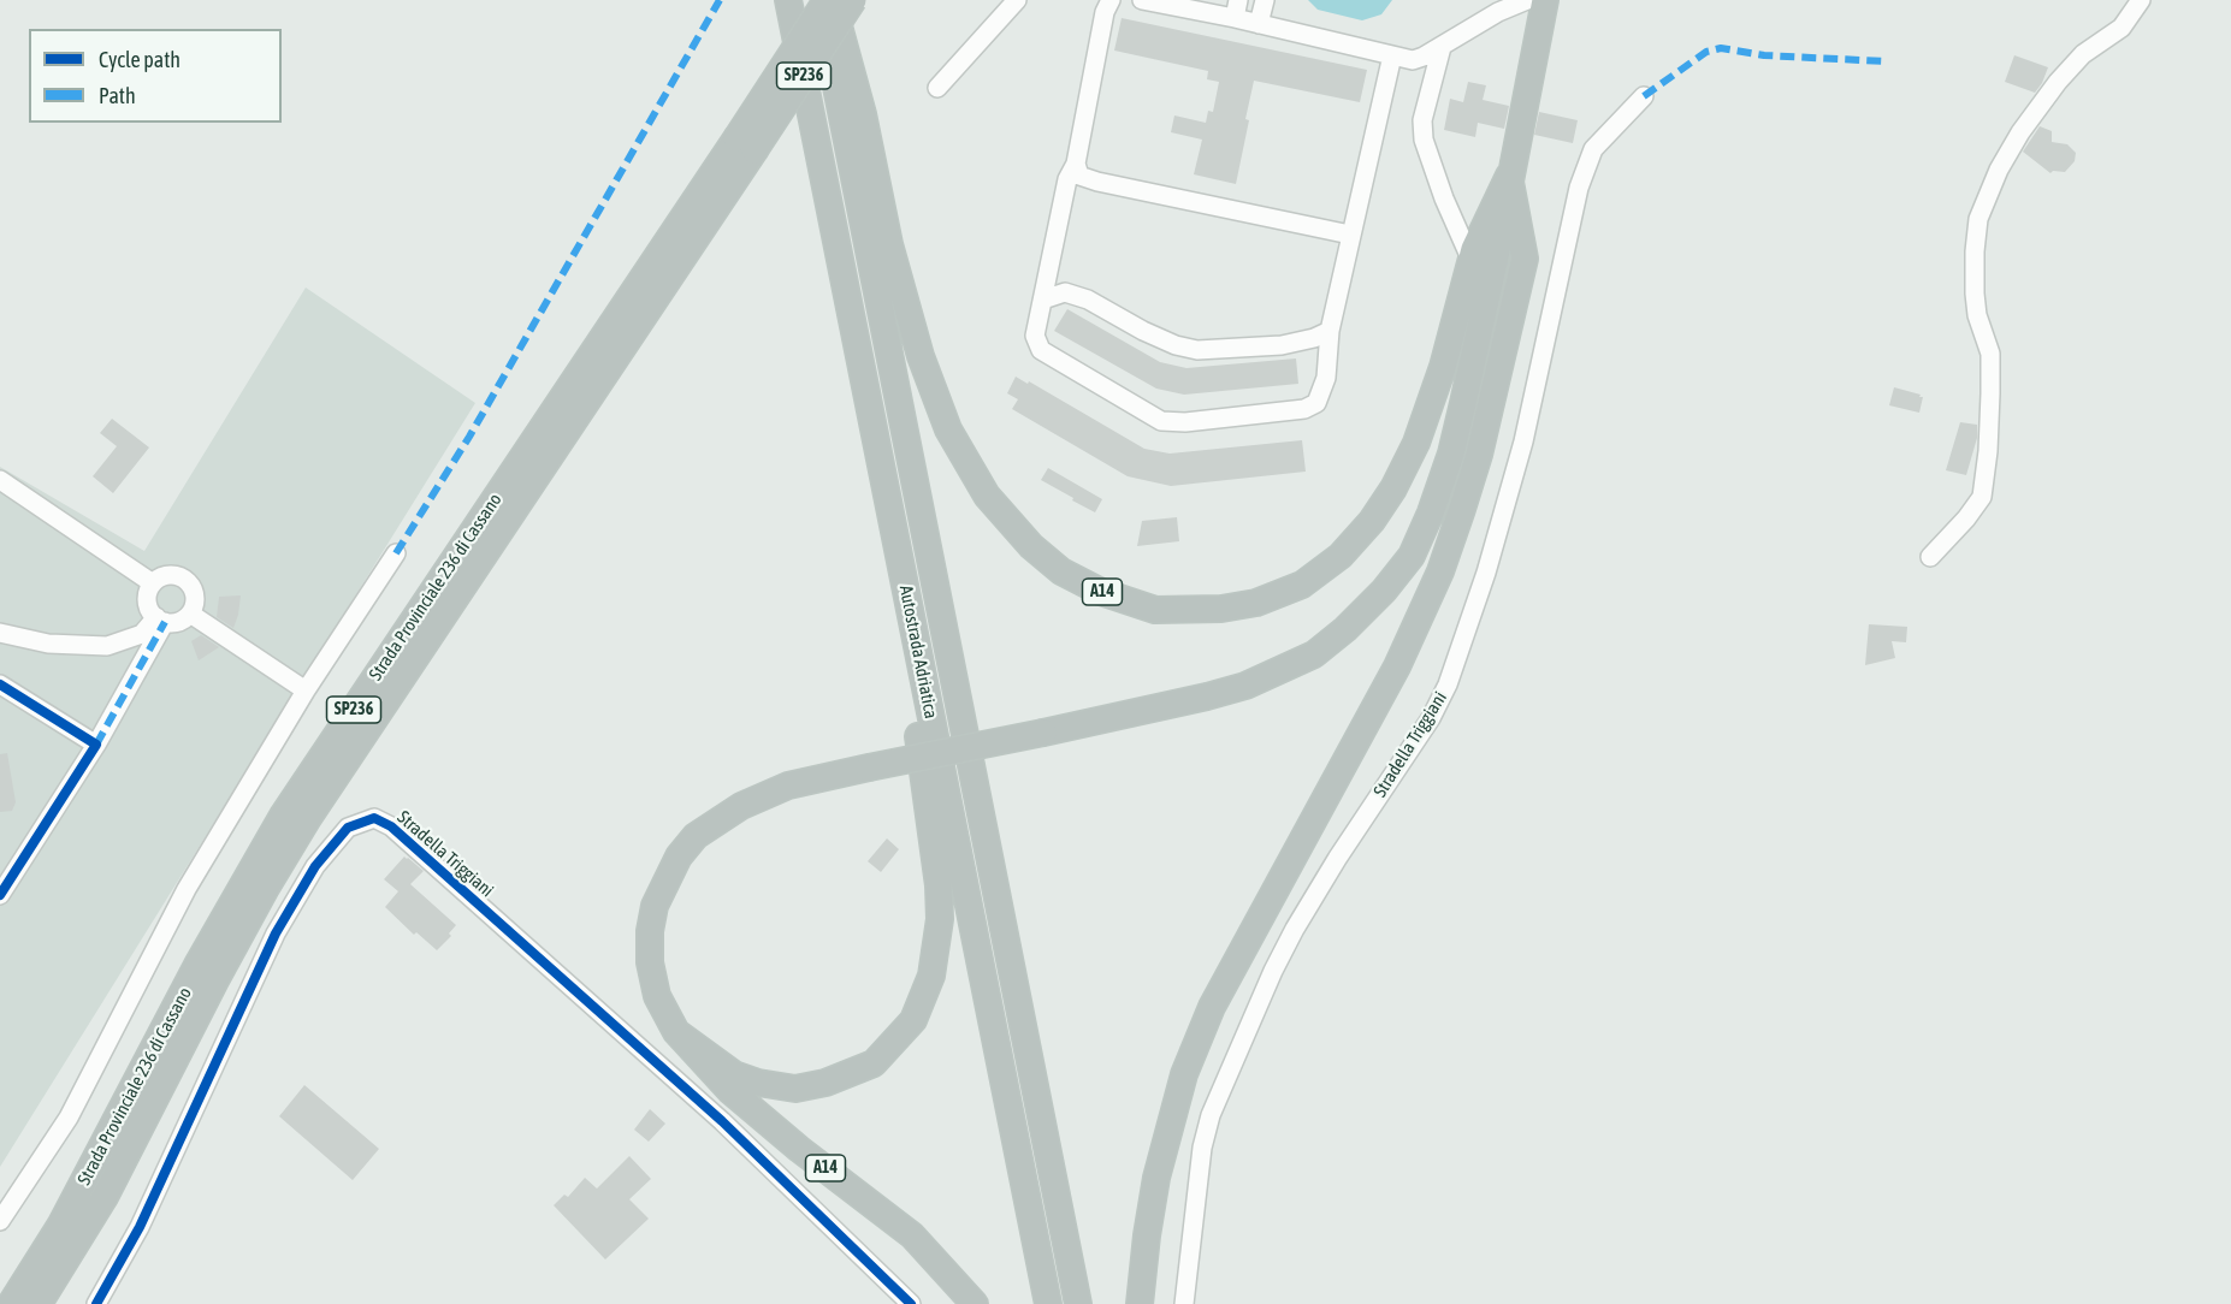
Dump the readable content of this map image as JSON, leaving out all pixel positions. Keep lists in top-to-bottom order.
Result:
{
  "streets": {
    "highway": [
      "SP236",
      "Strada Provinciale 236 di Cassano",
      "A14",
      "Autostrada Adriatica"
    ],
    "street": ["Stradella Triggiani"]
  },
  "crossings": [
    ["Strada Provinciale 236 di Cassano", "A14"],
    ["A14", "Autostrada Adriatica"]
  ],
  "legend": ["Cycle path", "Path"]
}
